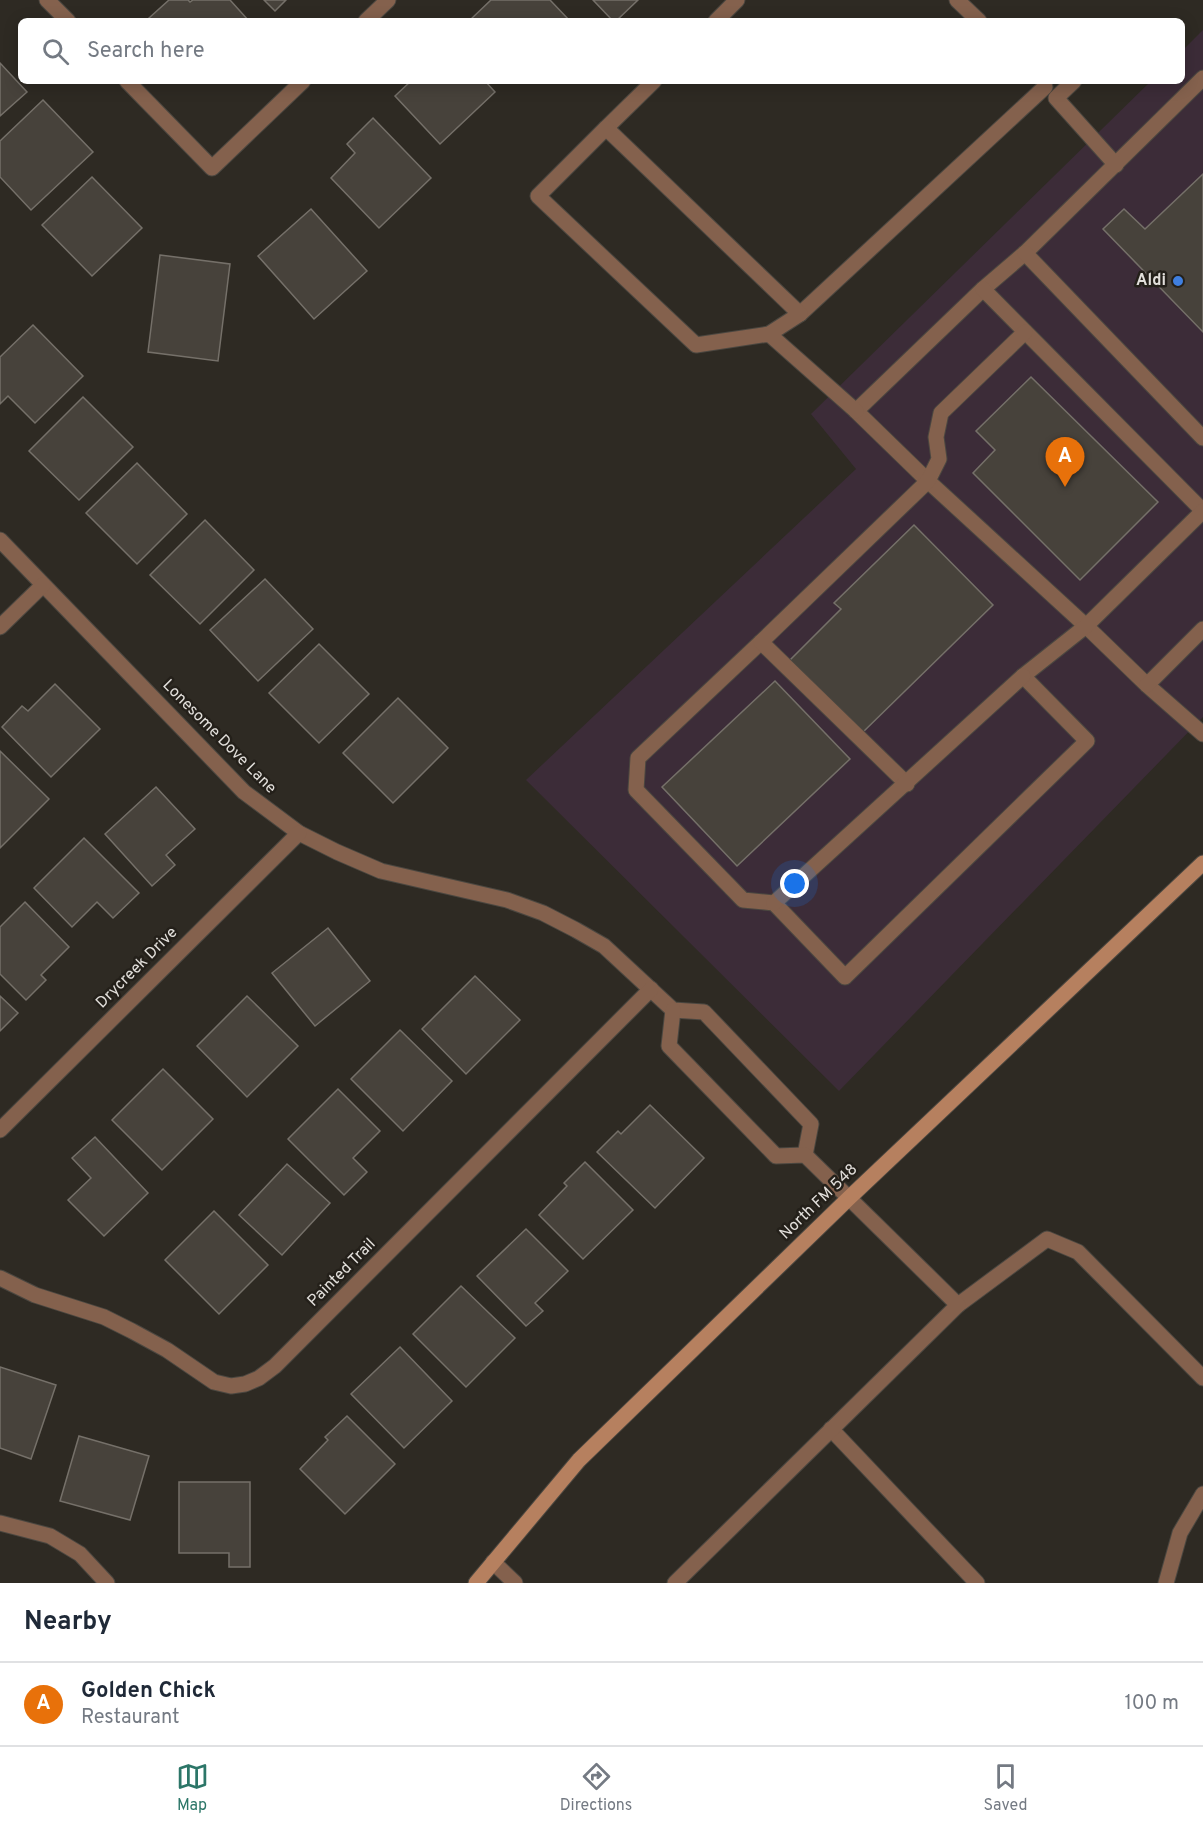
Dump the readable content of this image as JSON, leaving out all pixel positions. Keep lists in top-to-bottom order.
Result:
{
  "streets": {
    "main road": ["North FM 548"],
    "street": ["Lonesome Dove Lane", "Drycreek Drive", "Painted Trail"]
  },
  "crossings": [
    ["Lonesome Dove Lane", "Drycreek Drive"],
    ["Lonesome Dove Lane", "Painted Trail"]
  ],
  "places": ["Aldi"],
  "page": {
    "search": "Search here",
    "pins": "A",
    "heading": "Nearby",
    "list": [
      {
        "mark": "A",
        "name": "Golden Chick",
        "note": "Restaurant",
        "value": "100 m"
      }
    ],
    "nav": ["Map", "Directions", "Saved"]
  }
}
